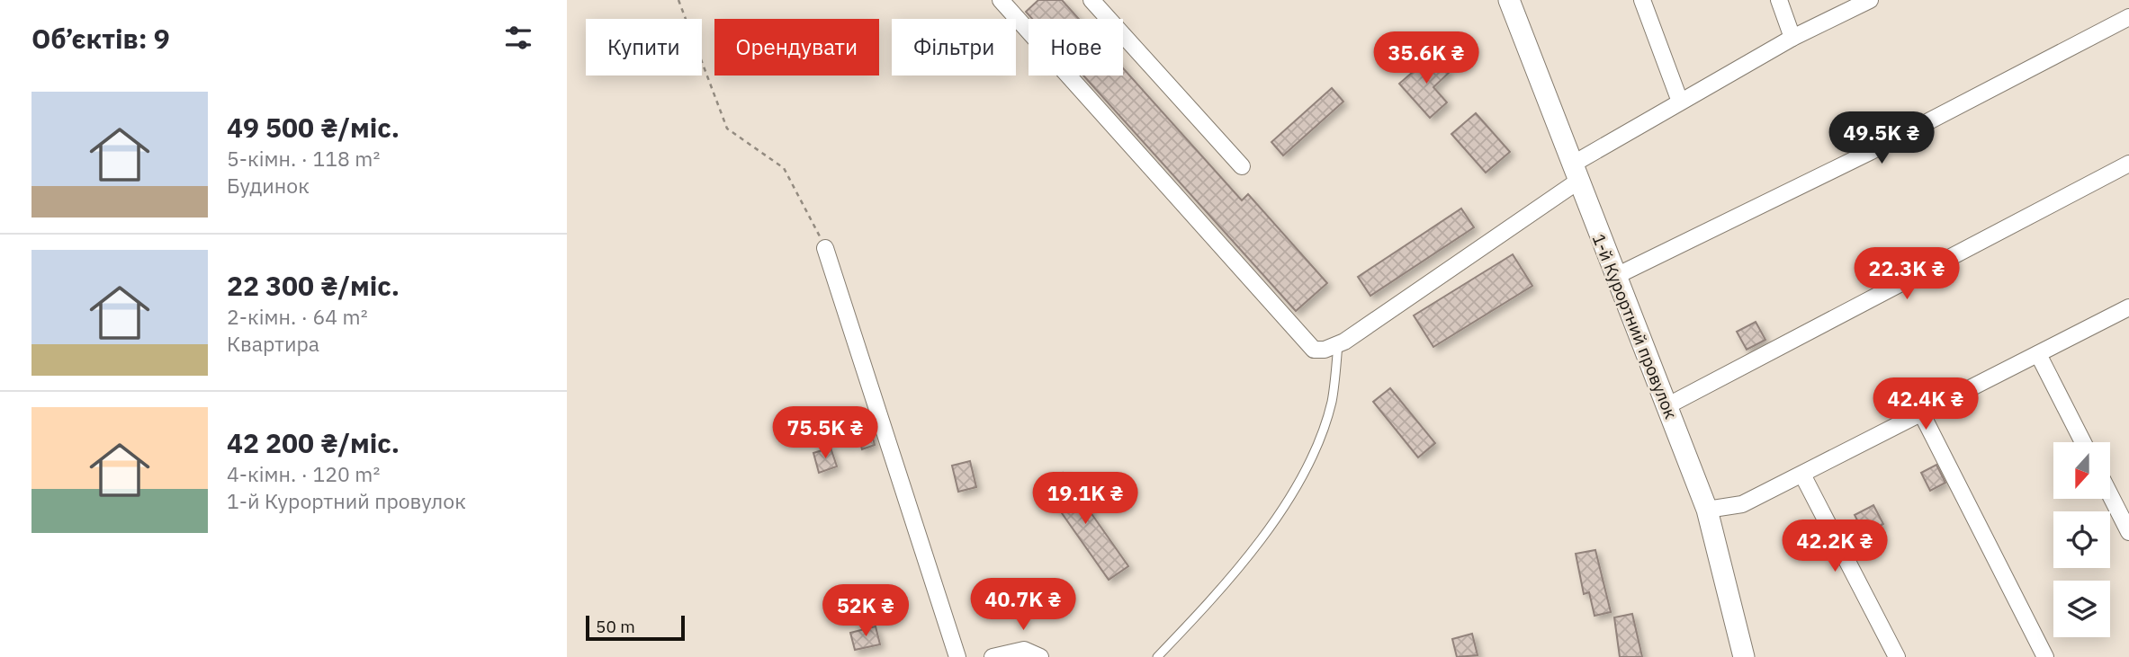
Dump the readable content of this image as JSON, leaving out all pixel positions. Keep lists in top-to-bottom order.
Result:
{
  "streets": {
    "street": ["1-й Курортний провулок"]
  },
  "scale_bar": "50 m",
  "north": "bottom",
  "page": {
    "heading": "Об’єктів: 9",
    "chip": [
      "Купити",
      "Орендувати",
      "Фільтри",
      "Нове"
    ],
    "price": [
      "35.6K ₴",
      "49.5K ₴",
      "22.3K ₴",
      "42.4K ₴",
      "75.5K ₴",
      "19.1K ₴",
      "42.2K ₴",
      "40.7K ₴",
      "52K ₴"
    ],
    "list": [
      {
        "name": "49 500 ₴/міс.",
        "note": "5-кімн. · 118 m² · Будинок"
      },
      {
        "name": "22 300 ₴/міс.",
        "note": "2-кімн. · 64 m² · Квартира"
      },
      {
        "name": "42 200 ₴/міс.",
        "note": "4-кімн. · 120 m² · 1-й Курортний провулок"
      }
    ],
    "scale": "50 m"
  }
}
